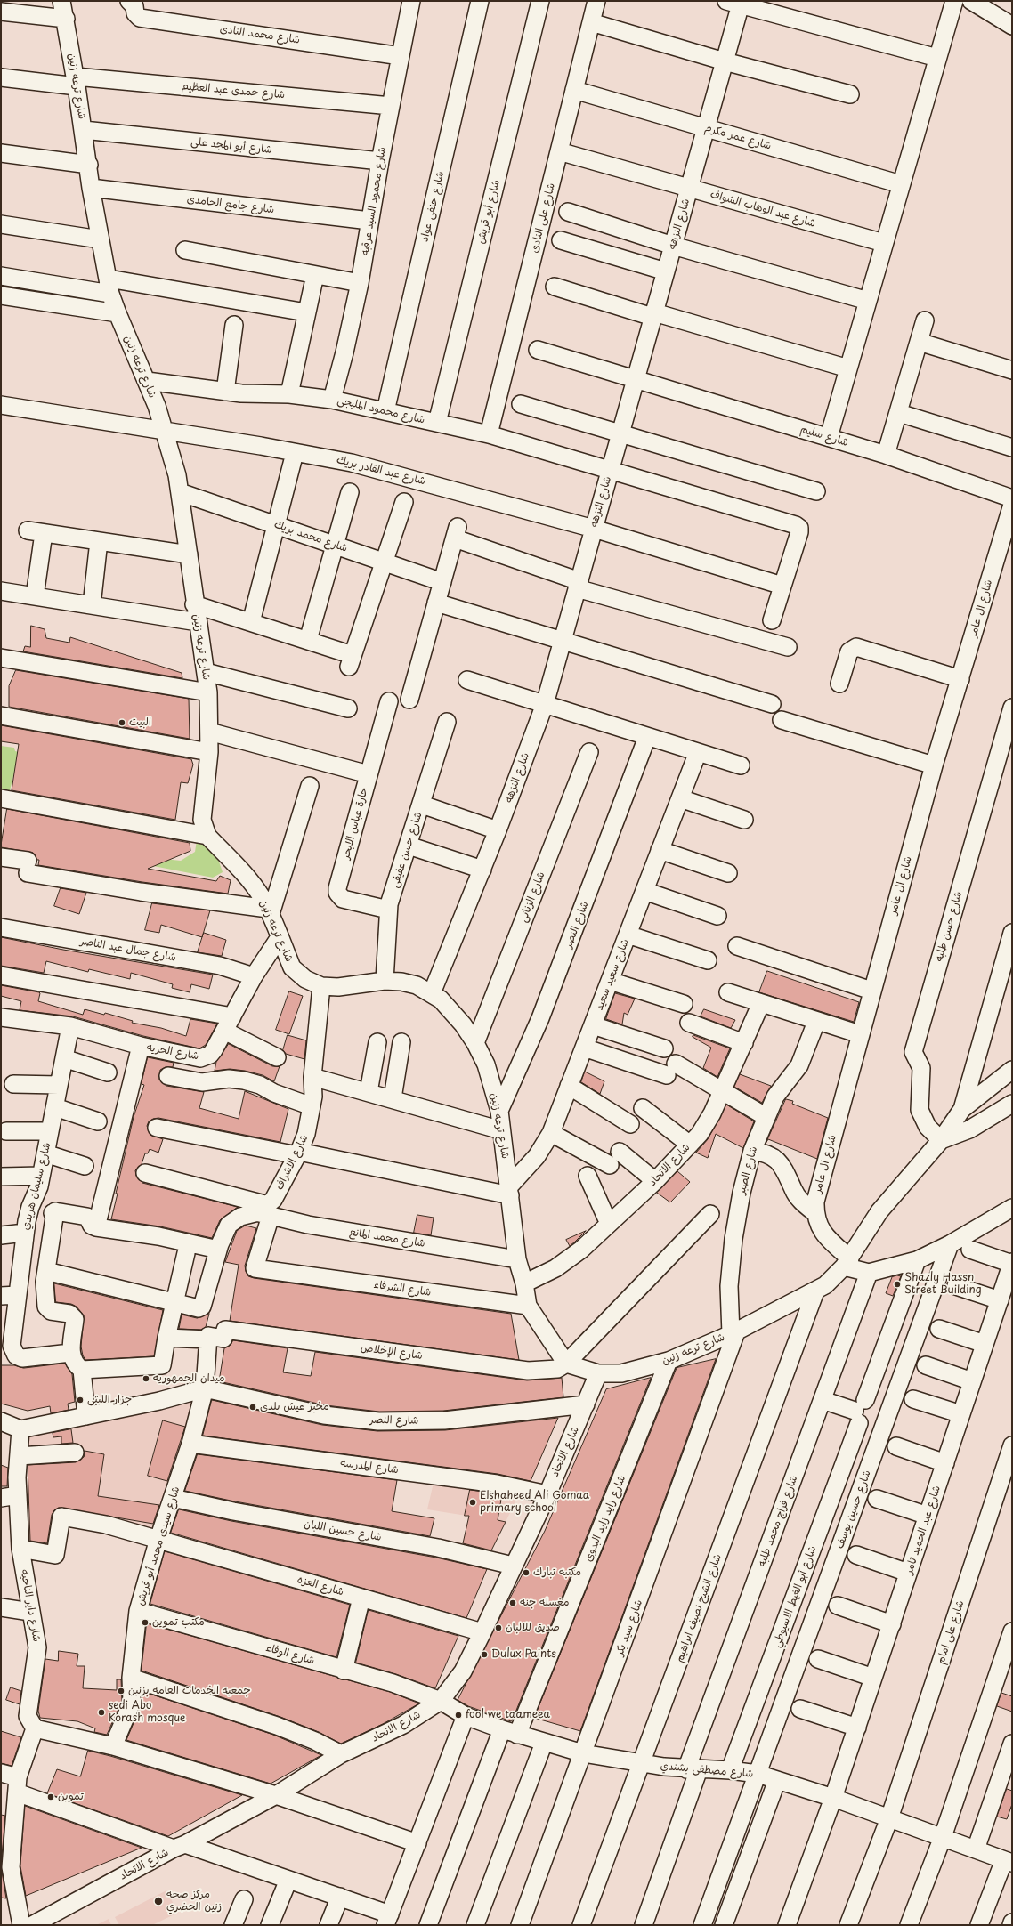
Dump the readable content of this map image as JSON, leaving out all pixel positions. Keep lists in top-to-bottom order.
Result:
{
  "streets": {
    "street": [
      "شارع محمد النادى",
      "شارع ترعه زنين",
      "شارع حمدى عبد العظيم",
      "شارع عمر مكرم",
      "شارع أبو المجد على",
      "شارع محمود السيد عرقبه",
      "شارع جامع الحامدى",
      "شارع حنفى عواد",
      "شارع عبد الوهاب الشواف",
      "شارع أبو قريش",
      "شارع على النادى",
      "شارع النزهه",
      "شارع محمود المليجى",
      "شارع سليم",
      "شارع عبد القادر بريك",
      "شارع محمد بريك",
      "شارع ال عامر",
      "حارة عباس الابحر",
      "شارع حسن عفيفى",
      "شارع الزناتى",
      "شارع النصر",
      "شارع حسن طلبه",
      "شارع جمال عبد الناصر",
      "شارع سعيد سعيد",
      "شارع الحريه",
      "شارع الاشراف",
      "شارع الاتحاد",
      "شارع الصبر",
      "شارع سليمان هريدي",
      "شارع محمد المانع",
      "شارع الشرفاء",
      "شارع الإخلاص",
      "شارع المدرسه",
      "شارع حسين يوسف",
      "شارع زايد زايد البدوى",
      "شارع فراج محمد طلبه",
      "شارع عبد الحميد تامر",
      "شارع حسين اللبان",
      "شارع سيدى محمد أبو قريش",
      "شارع العزه",
      "شارع أبو الغيط الاسيوطي",
      "شارع داير الناحيه",
      "شارع الشيخ نصيف ابراهيم",
      "شارع سيد بكر",
      "شارع على امام",
      "شارع الوفاء",
      "شارع مصطفى بشندي"
    ]
  },
  "crossings": [
    ["شارع محمد النادى", "شارع محمود السيد عرقبه"],
    ["شارع ترعه زنين", "شارع حمدى عبد العظيم"],
    ["شارع ترعه زنين", "شارع أبو المجد على"],
    ["شارع ترعه زنين", "شارع جامع الحامدى"],
    ["شارع ترعه زنين", "شارع النزهه"],
    ["شارع ترعه زنين", "شارع محمود المليجى"],
    ["شارع ترعه زنين", "شارع عبد القادر بريك"],
    ["شارع ترعه زنين", "شارع محمد بريك"],
    ["شارع ترعه زنين", "شارع ال عامر"],
    ["شارع ترعه زنين", "شارع حسن عفيفى"],
    ["شارع ترعه زنين", "شارع الزناتى"],
    ["شارع ترعه زنين", "شارع النصر"],
    ["شارع ترعه زنين", "شارع حسن طلبه"],
    ["شارع ترعه زنين", "شارع سعيد سعيد"],
    ["شارع ترعه زنين", "شارع الحريه"],
    ["شارع ترعه زنين", "شارع الاشراف"],
    ["شارع ترعه زنين", "شارع الاتحاد"],
    ["شارع ترعه زنين", "شارع الصبر"],
    ["شارع ترعه زنين", "شارع محمد المانع"],
    ["شارع ترعه زنين", "شارع الشرفاء"],
    ["شارع ترعه زنين", "شارع الإخلاص"],
    ["شارع ترعه زنين", "شارع زايد زايد البدوى"],
    ["شارع ترعه زنين", "شارع الشيخ نصيف ابراهيم"],
    ["شارع ترعه زنين", "شارع سيد بكر"],
    ["شارع حمدى عبد العظيم", "شارع محمود السيد عرقبه"],
    ["شارع عمر مكرم", "شارع على النادى"],
    ["شارع عمر مكرم", "شارع النزهه"],
    ["شارع أبو المجد على", "شارع محمود السيد عرقبه"],
    ["شارع محمود السيد عرقبه", "شارع جامع الحامدى"],
    ["شارع محمود السيد عرقبه", "شارع محمود المليجى"],
    ["شارع حنفى عواد", "شارع محمود المليجى"],
    ["شارع عبد الوهاب الشواف", "شارع على النادى"],
    ["شارع عبد الوهاب الشواف", "شارع النزهه"],
    ["شارع أبو قريش", "شارع محمود المليجى"],
    ["شارع على النادى", "شارع محمود المليجى"],
    ["شارع النزهه", "شارع محمود المليجى"],
    ["شارع النزهه", "شارع سليم"],
    ["شارع النزهه", "شارع عبد القادر بريك"],
    ["شارع محمود المليجى", "شارع عبد القادر بريك"],
    ["حارة عباس الابحر", "شارع حسن عفيفى"],
    ["شارع النصر", "شارع الاتحاد"],
    ["شارع النصر", "شارع سيدى محمد أبو قريش"],
    ["شارع جمال عبد الناصر", "شارع الحريه"],
    ["شارع الحريه", "شارع سليمان هريدي"],
    ["شارع الاشراف", "شارع محمد المانع"],
    ["شارع الاشراف", "شارع الشرفاء"],
    ["شارع الاتحاد", "شارع المدرسه"],
    ["شارع الاتحاد", "شارع حسين اللبان"],
    ["شارع الاتحاد", "شارع العزه"],
    ["شارع الاتحاد", "شارع الوفاء"],
    ["شارع الاتحاد", "شارع مصطفى بشندي"],
    ["شارع الصبر", "شارع سيد بكر"],
    ["شارع المدرسه", "شارع سيدى محمد أبو قريش"],
    ["شارع حسين يوسف", "شارع مصطفى بشندي"],
    ["شارع زايد زايد البدوى", "شارع مصطفى بشندي"],
    ["شارع فراج محمد طلبه", "شارع مصطفى بشندي"],
    ["شارع عبد الحميد تامر", "شارع مصطفى بشندي"],
    ["شارع حسين اللبان", "شارع سيدى محمد أبو قريش"],
    ["شارع سيدى محمد أبو قريش", "شارع العزه"],
    ["شارع سيدى محمد أبو قريش", "شارع الوفاء"],
    ["شارع العزه", "شارع داير الناحيه"],
    ["شارع أبو الغيط الاسيوطي", "شارع مصطفى بشندي"],
    ["شارع الشيخ نصيف ابراهيم", "شارع مصطفى بشندي"],
    ["شارع سيد بكر", "شارع مصطفى بشندي"],
    ["شارع على امام", "شارع مصطفى بشندي"],
    ["شارع الوفاء", "شارع مصطفى بشندي"]
  ],
  "places": [
    "البيت",
    "Shazly Hassn Street Building",
    "ميدان الجمهوريه",
    "جزار الليثى",
    "مخبز عيش بلدى",
    "Elshaheed Ali Gomaa primary school",
    "مكتبه تبارك",
    "مغسله جنه",
    "مكتب تموين",
    "صديق للالبان",
    "Dulux Paints",
    "جمعيه الخدمات العامه بزنين",
    "sedi Abo Korash mosque",
    "fool we taameea",
    "تموين",
    "مركز صحه زنين الحضري"
  ]
}
